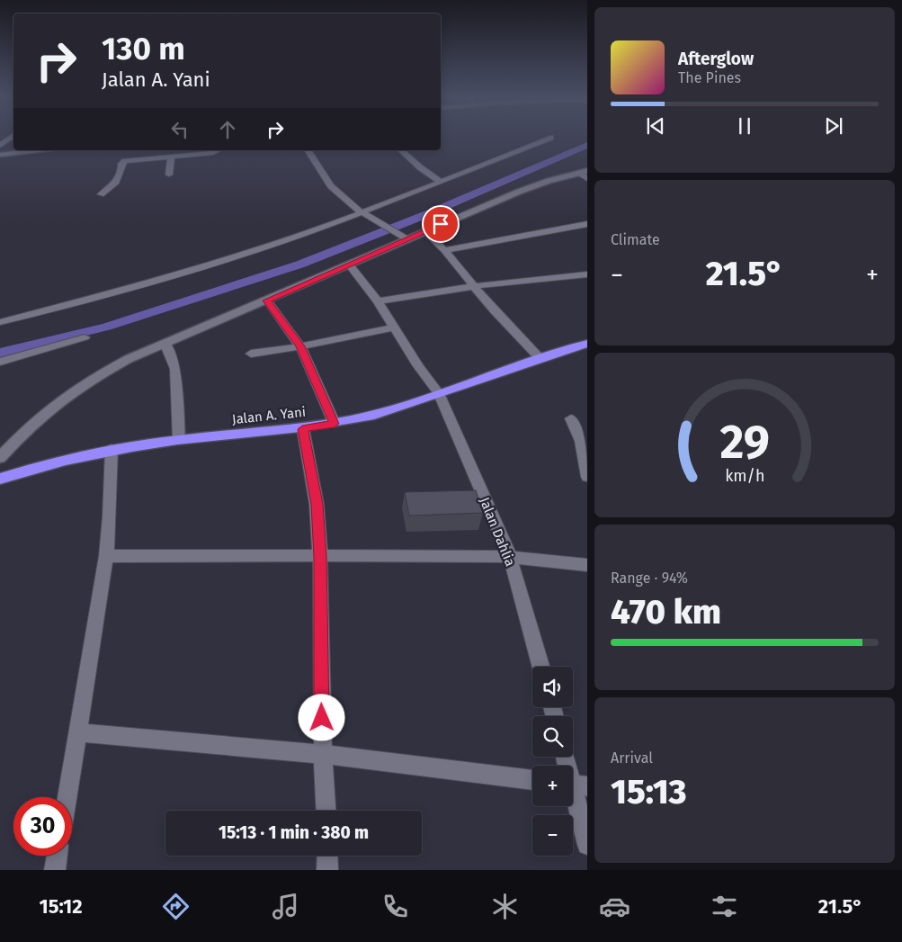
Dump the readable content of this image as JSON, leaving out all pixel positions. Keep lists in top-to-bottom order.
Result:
{
  "streets": {
    "highway": ["Jalan A. Yani"],
    "street": ["Jalan Dahlia"]
  },
  "crossings": [
    ["Jalan A. Yani", "Jalan Dahlia"]
  ],
  "page": {
    "turn": ["130 m", "Jalan A. Yani"],
    "song": ["Afterglow", "The Pines"],
    "tile": [
      "Climate",
      ["Range · 94%", "470 km"],
      ["Arrival", "15:13"]
    ],
    "heat": ["−", "21.5°", "+"],
    "map_buttons": ["+", "−"],
    "limit": "30",
    "trip": "15:13 · 1 min · 380 m",
    "tabs": ["15:12", "21.5°"],
    "gauge": ["29", "km/h"]
  }
}
